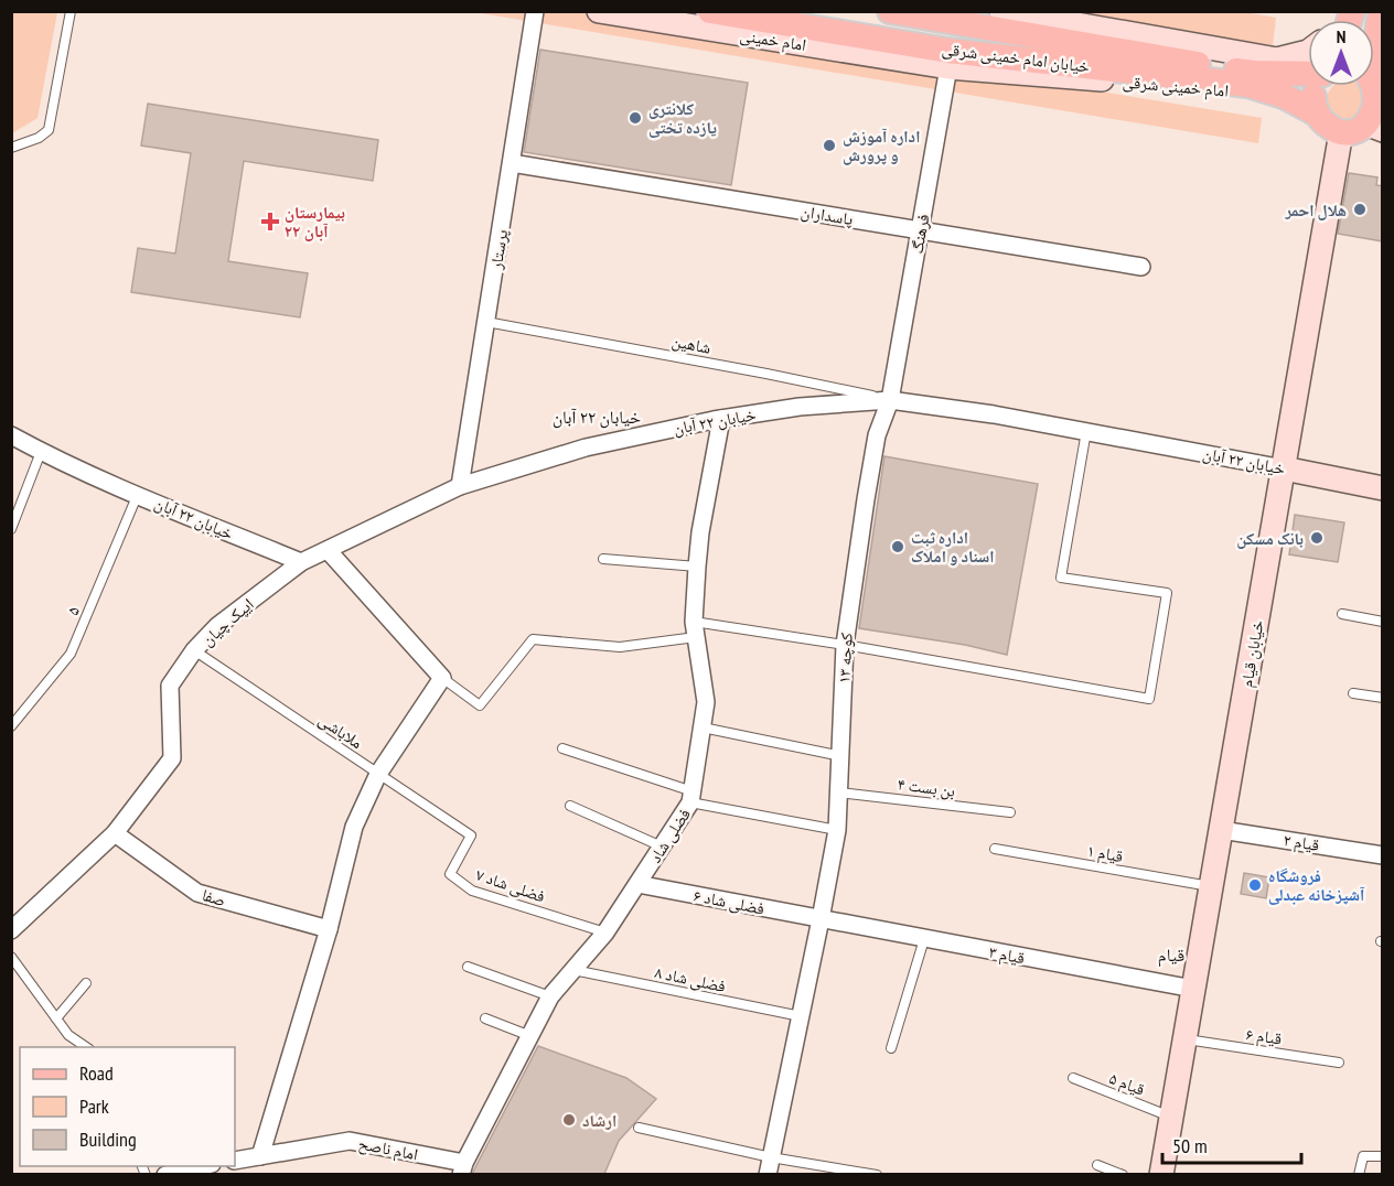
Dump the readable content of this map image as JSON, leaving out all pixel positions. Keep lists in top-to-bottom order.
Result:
{
  "streets": {
    "main road": [
      "امام خمینی",
      "خیابان امام خمینی شرقی",
      "امام خمینی شرقی",
      "خیابان ۲۲ آبان",
      "خیابان قیام"
    ],
    "street": [
      "پاسداران",
      "فرهنگ",
      "پرستار",
      "ایپک چیان",
      "کوچه ۱۳",
      "فضلی شاد",
      "قیام ۲",
      "صفا",
      "فضلی شاد ۶",
      "قیام ۳",
      "امام ناصح"
    ],
    "lane": [
      "شاهین",
      "۵",
      "ملاباشی",
      "بن بست ۴",
      "قیام ۱",
      "فضلی شاد ۷",
      "فضلی شاد ۸",
      "قیام ۶",
      "قیام ۵"
    ]
  },
  "crossings": [
    ["امام خمینی", "امام خمینی شرقی"],
    ["امام خمینی", "فرهنگ"],
    ["خیابان امام خمینی شرقی", "امام خمینی شرقی"],
    ["خیابان امام خمینی شرقی", "خیابان قیام"],
    ["امام خمینی شرقی", "فرهنگ"],
    ["پاسداران", "فرهنگ"],
    ["پاسداران", "پرستار"],
    ["فرهنگ", "شاهین"],
    ["فرهنگ", "خیابان ۲۲ آبان"],
    ["فرهنگ", "کوچه ۱۳"],
    ["پرستار", "شاهین"],
    ["پرستار", "خیابان ۲۲ آبان"],
    ["شاهین", "خیابان ۲۲ آبان"],
    ["شاهین", "کوچه ۱۳"],
    ["خیابان ۲۲ آبان", "۵"],
    ["خیابان ۲۲ آبان", "ایپک چیان"],
    ["خیابان ۲۲ آبان", "خیابان قیام"],
    ["خیابان ۲۲ آبان", "کوچه ۱۳"],
    ["خیابان ۲۲ آبان", "فضلی شاد"],
    ["ایپک چیان", "ملاباشی"],
    ["ایپک چیان", "صفا"],
    ["خیابان قیام", "قیام ۲"],
    ["خیابان قیام", "قیام ۱"],
    ["خیابان قیام", "قیام ۳"],
    ["خیابان قیام", "قیام ۶"],
    ["خیابان قیام", "قیام ۵"],
    ["کوچه ۱۳", "بن بست ۴"],
    ["کوچه ۱۳", "فضلی شاد ۶"],
    ["کوچه ۱۳", "قیام ۳"],
    ["کوچه ۱۳", "فضلی شاد ۸"],
    ["ملاباشی", "فضلی شاد ۷"],
    ["فضلی شاد", "فضلی شاد ۷"],
    ["فضلی شاد", "فضلی شاد ۶"],
    ["فضلی شاد", "فضلی شاد ۸"],
    ["فضلی شاد", "امام ناصح"],
    ["فضلی شاد ۶", "قیام ۳"]
  ],
  "districts": ["خیابان ۲۲ آبان", "قیام"],
  "places": {
    "other": [
      "کلانتری یازده تختی",
      "اداره آموزش و پرورش",
      "هلال احمر",
      "بانک مسکن",
      "اداره ثبت اسناد و املاک",
      "فروشگاه آشپزخانه عبدلی",
      "ارشاد"
    ],
    "health": ["بیمارستان ۲۲ آبان"]
  },
  "legend": ["Road", "Park", "Building"],
  "scale_bar": "50 m",
  "north": "top"
}
